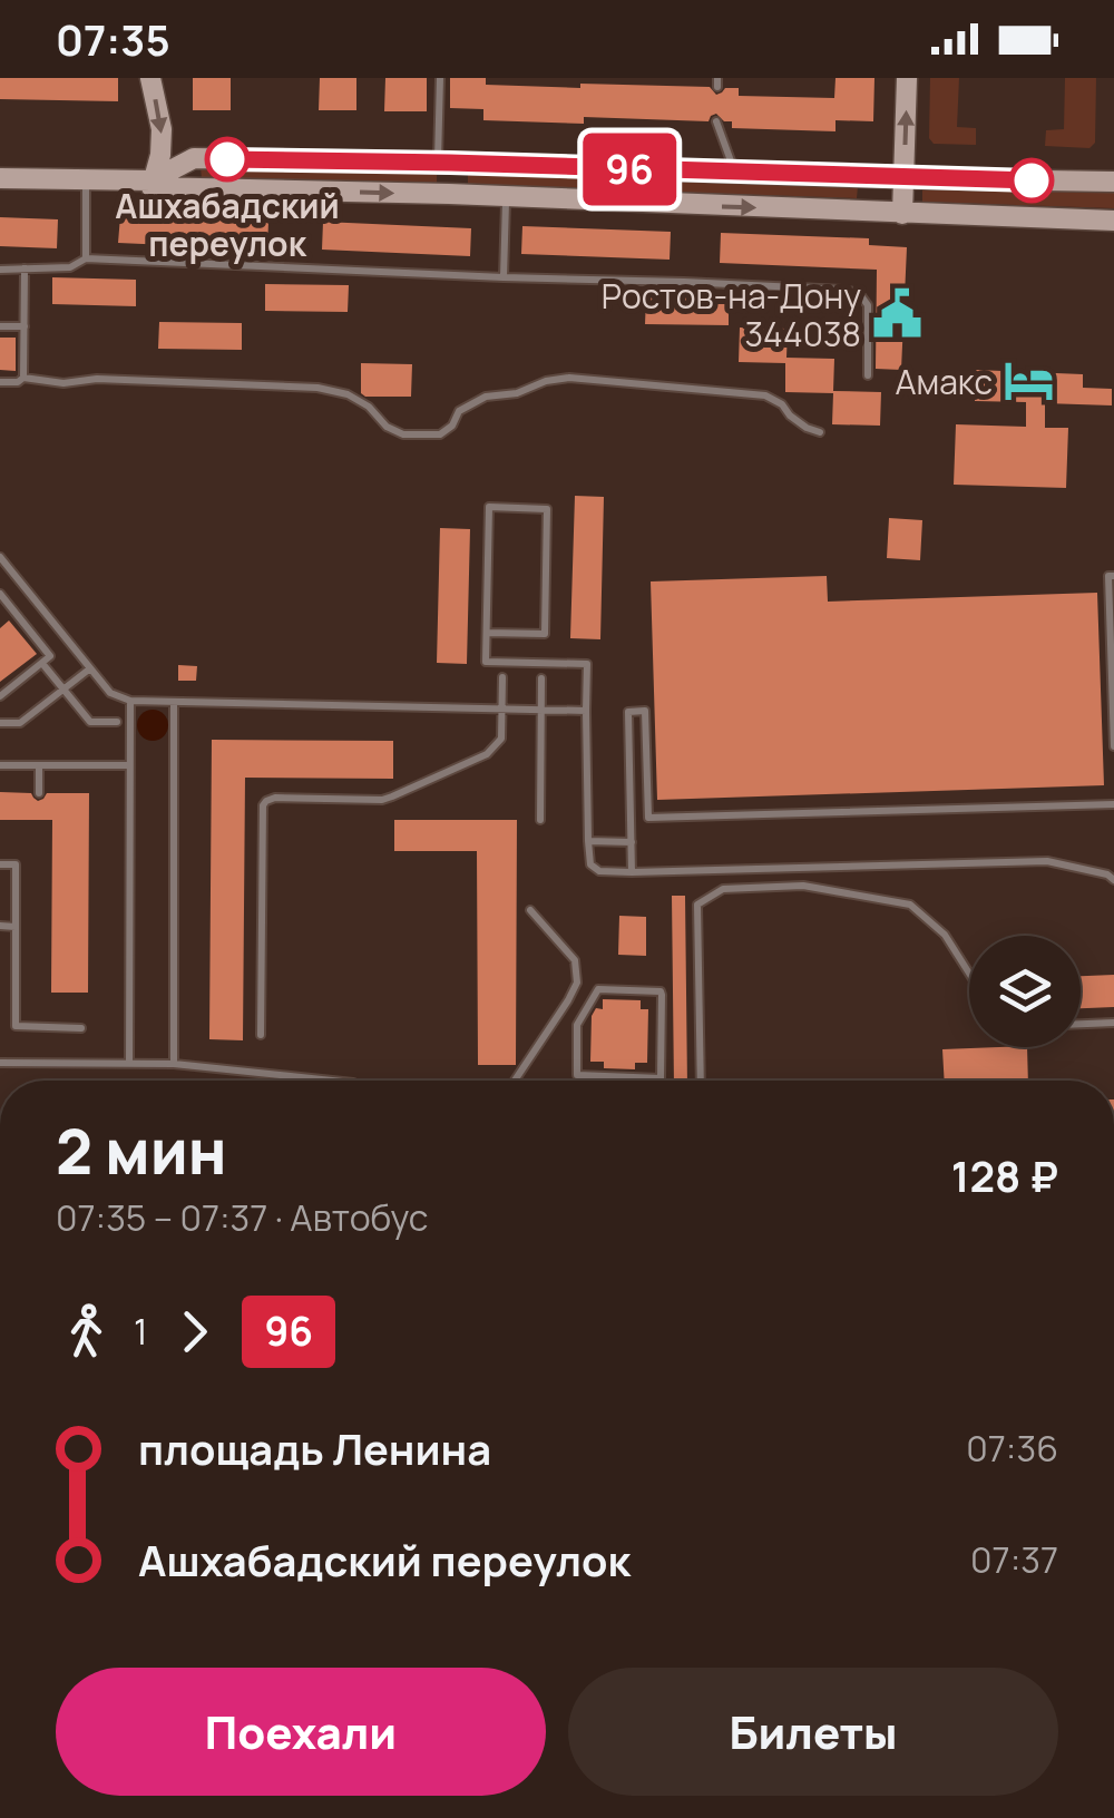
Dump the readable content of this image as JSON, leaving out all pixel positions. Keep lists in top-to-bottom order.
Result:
{
  "places": {
    "other": ["Ашхабадский переулок"],
    "public building": ["Ростов-на-Дону 344038"],
    "hotel": ["Амакс"]
  },
  "lines": ["bus line 96"],
  "page": {
    "status": "07:35",
    "on_map": "96",
    "heading": ["2 мин", "07:35 – 07:37 · Автобус", "128 ₽"],
    "legs": ["1", "96"],
    "list": [
      {
        "name": "площадь Ленина",
        "value": "07:36"
      },
      {
        "name": "Ашхабадский переулок",
        "value": "07:37"
      }
    ],
    "buttons": ["Поехали", "Билеты"]
  }
}
